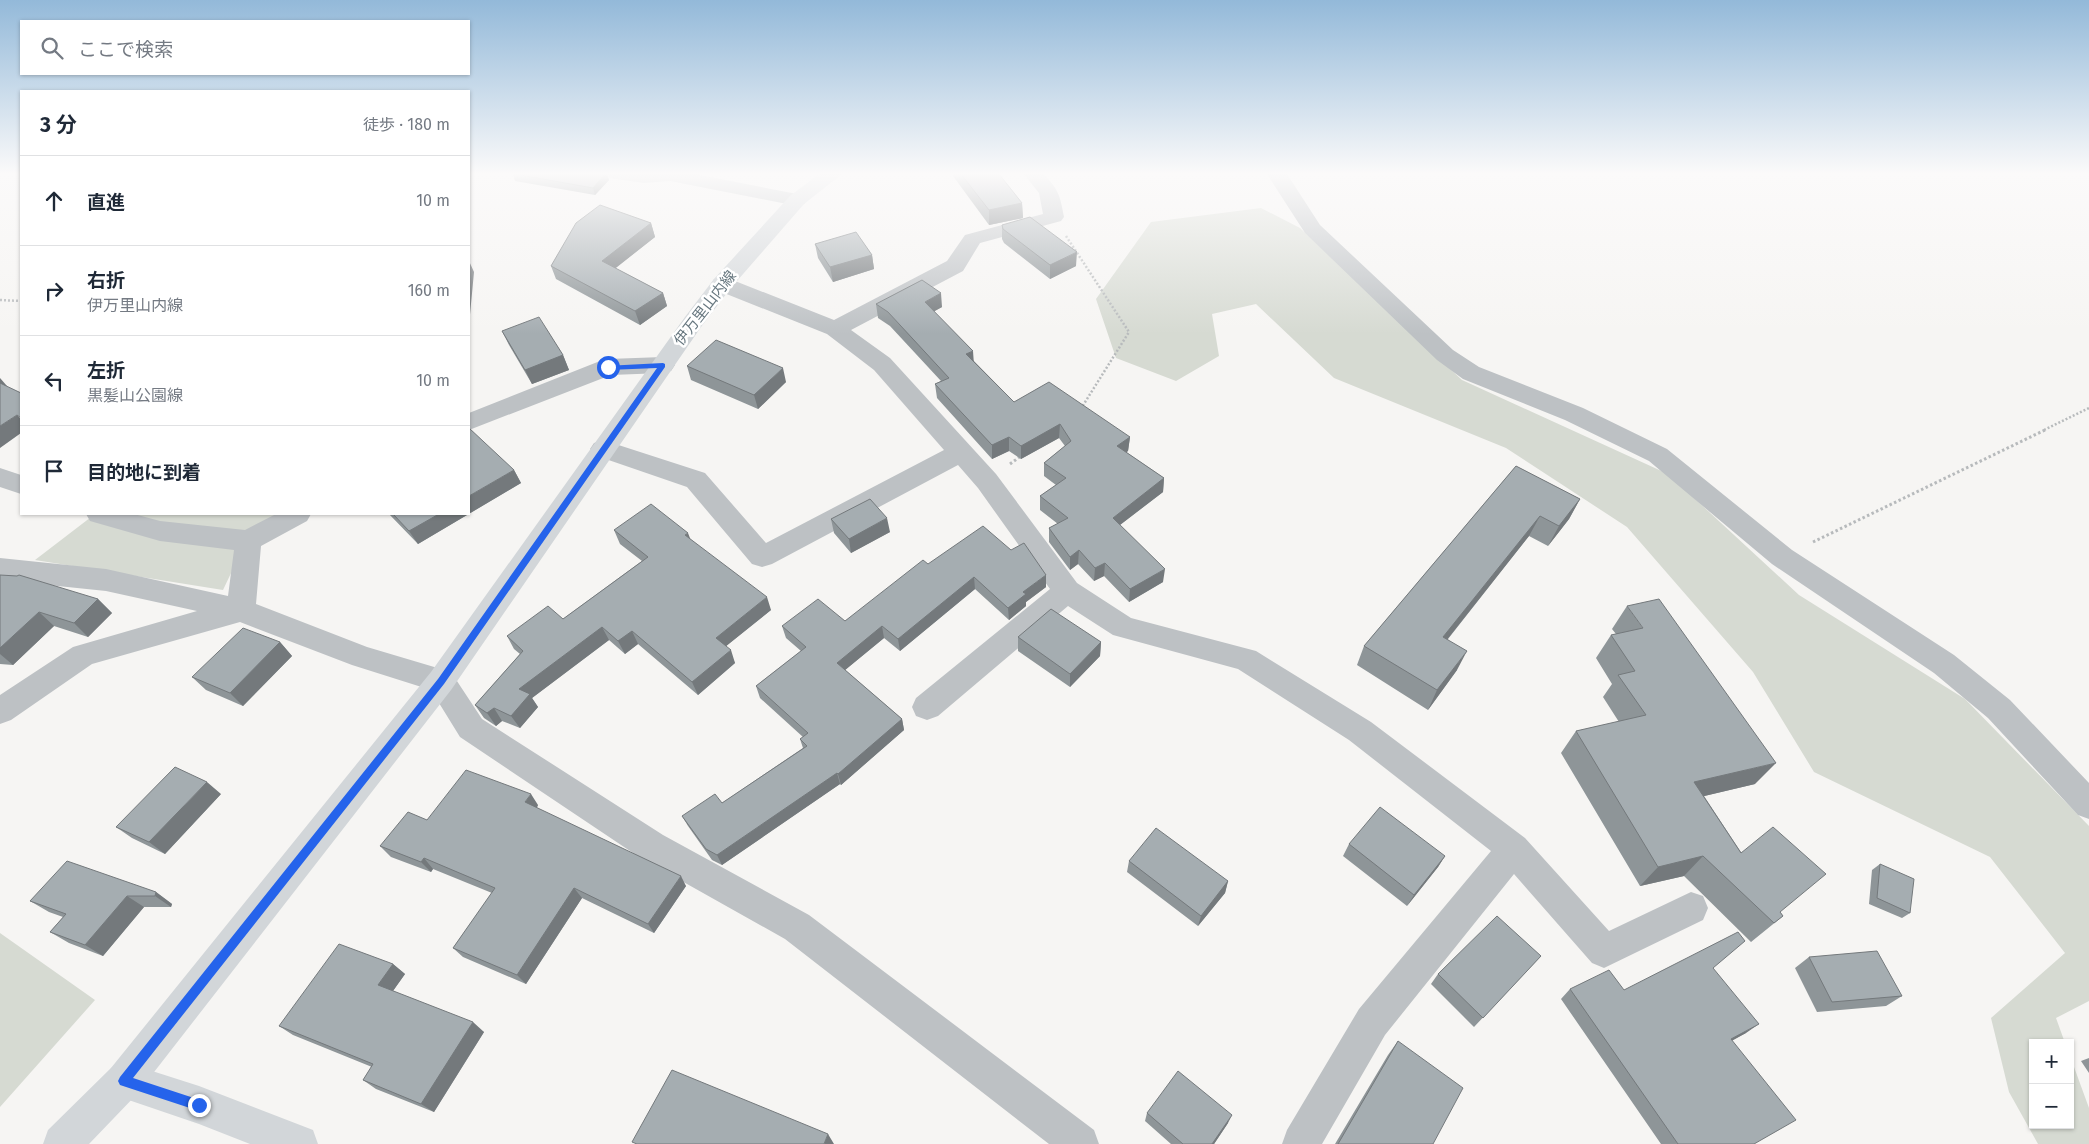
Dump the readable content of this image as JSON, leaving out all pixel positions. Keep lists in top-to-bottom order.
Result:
{
  "streets": {
    "main road": ["伊万里山内線"]
  },
  "page": {
    "search": "ここで検索",
    "heading": ["3 分", "徒歩 · 180 m"],
    "list": [
      ["直進", "10 m"],
      ["右折", "伊万里山内線", "160 m"],
      ["左折", "黒髪山公園線", "10 m"],
      "目的地に到着"
    ],
    "map_buttons": ["+", "−"]
  }
}
